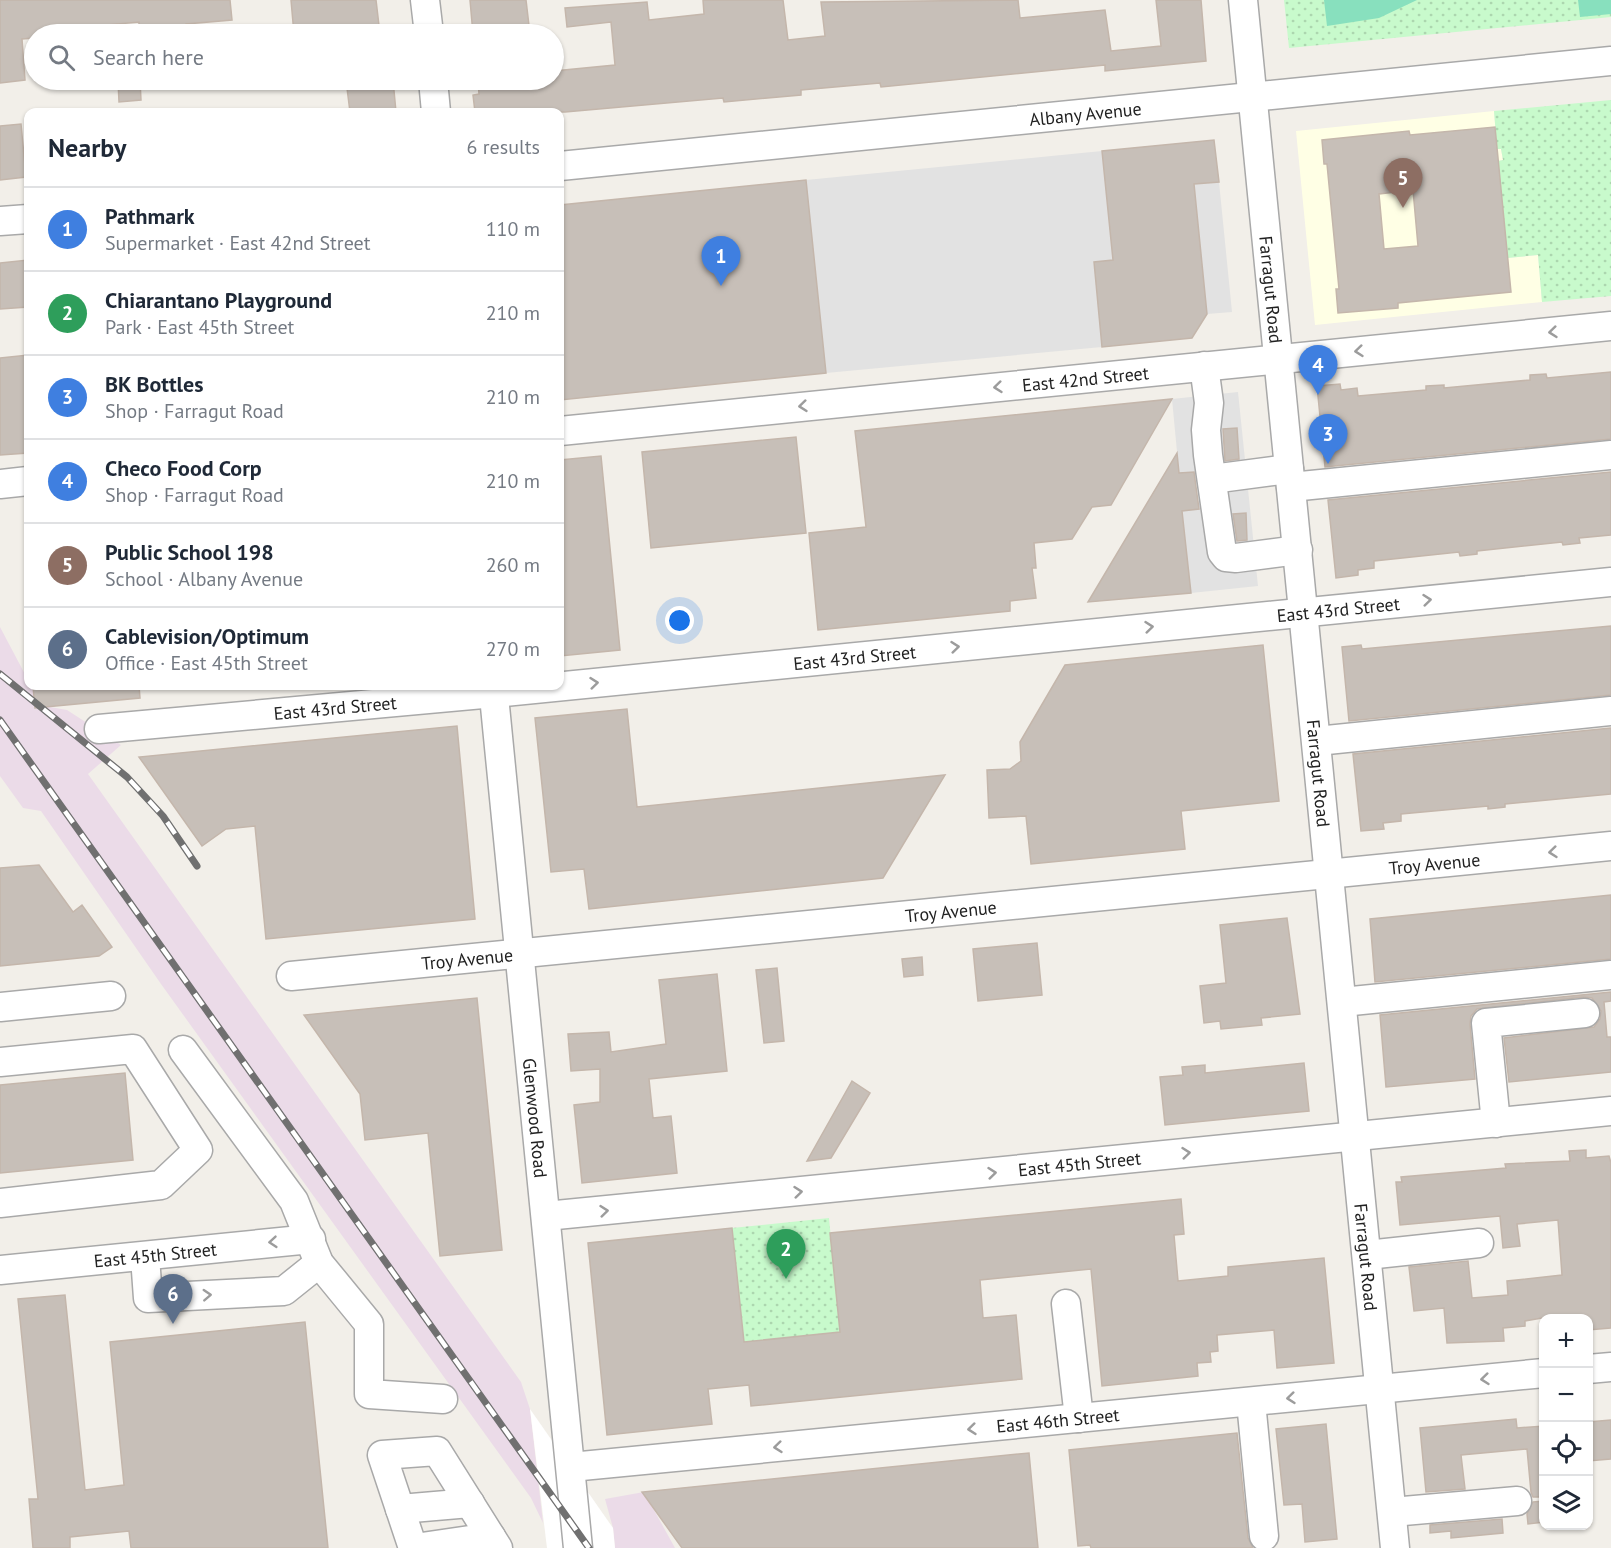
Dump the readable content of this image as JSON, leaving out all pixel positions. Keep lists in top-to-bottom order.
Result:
{
  "streets": {
    "street": [
      "Albany Avenue",
      "Farragut Road",
      "East 42nd Street",
      "East 43rd Street",
      "Troy Avenue",
      "Glenwood Road",
      "East 45th Street",
      "East 46th Street"
    ]
  },
  "crossings": [
    ["Albany Avenue", "Farragut Road"],
    ["Farragut Road", "East 42nd Street"],
    ["Farragut Road", "East 43rd Street"],
    ["Farragut Road", "Troy Avenue"],
    ["Farragut Road", "East 45th Street"],
    ["Farragut Road", "East 46th Street"],
    ["Troy Avenue", "Glenwood Road"],
    ["Glenwood Road", "East 45th Street"],
    ["Glenwood Road", "East 46th Street"]
  ],
  "one_way": ["East 46th Street"],
  "page": {
    "search": "Search here",
    "heading": ["Nearby", "6 results"],
    "pins": [
      "5",
      "1",
      "4",
      "3",
      "2",
      "6"
    ],
    "list": [
      {
        "mark": "1",
        "name": "Pathmark",
        "note": "Supermarket · East 42nd Street",
        "value": "110 m"
      },
      {
        "mark": "2",
        "name": "Chiarantano Playground",
        "note": "Park · East 45th Street",
        "value": "210 m"
      },
      {
        "mark": "3",
        "name": "BK Bottles",
        "note": "Shop · Farragut Road",
        "value": "210 m"
      },
      {
        "mark": "4",
        "name": "Checo Food Corp",
        "note": "Shop · Farragut Road",
        "value": "210 m"
      },
      {
        "mark": "5",
        "name": "Public School 198",
        "note": "School · Albany Avenue",
        "value": "260 m"
      },
      {
        "mark": "6",
        "name": "Cablevision/Optimum",
        "note": "Office · East 45th Street",
        "value": "270 m"
      }
    ],
    "map_buttons": ["+", "−"]
  }
}
